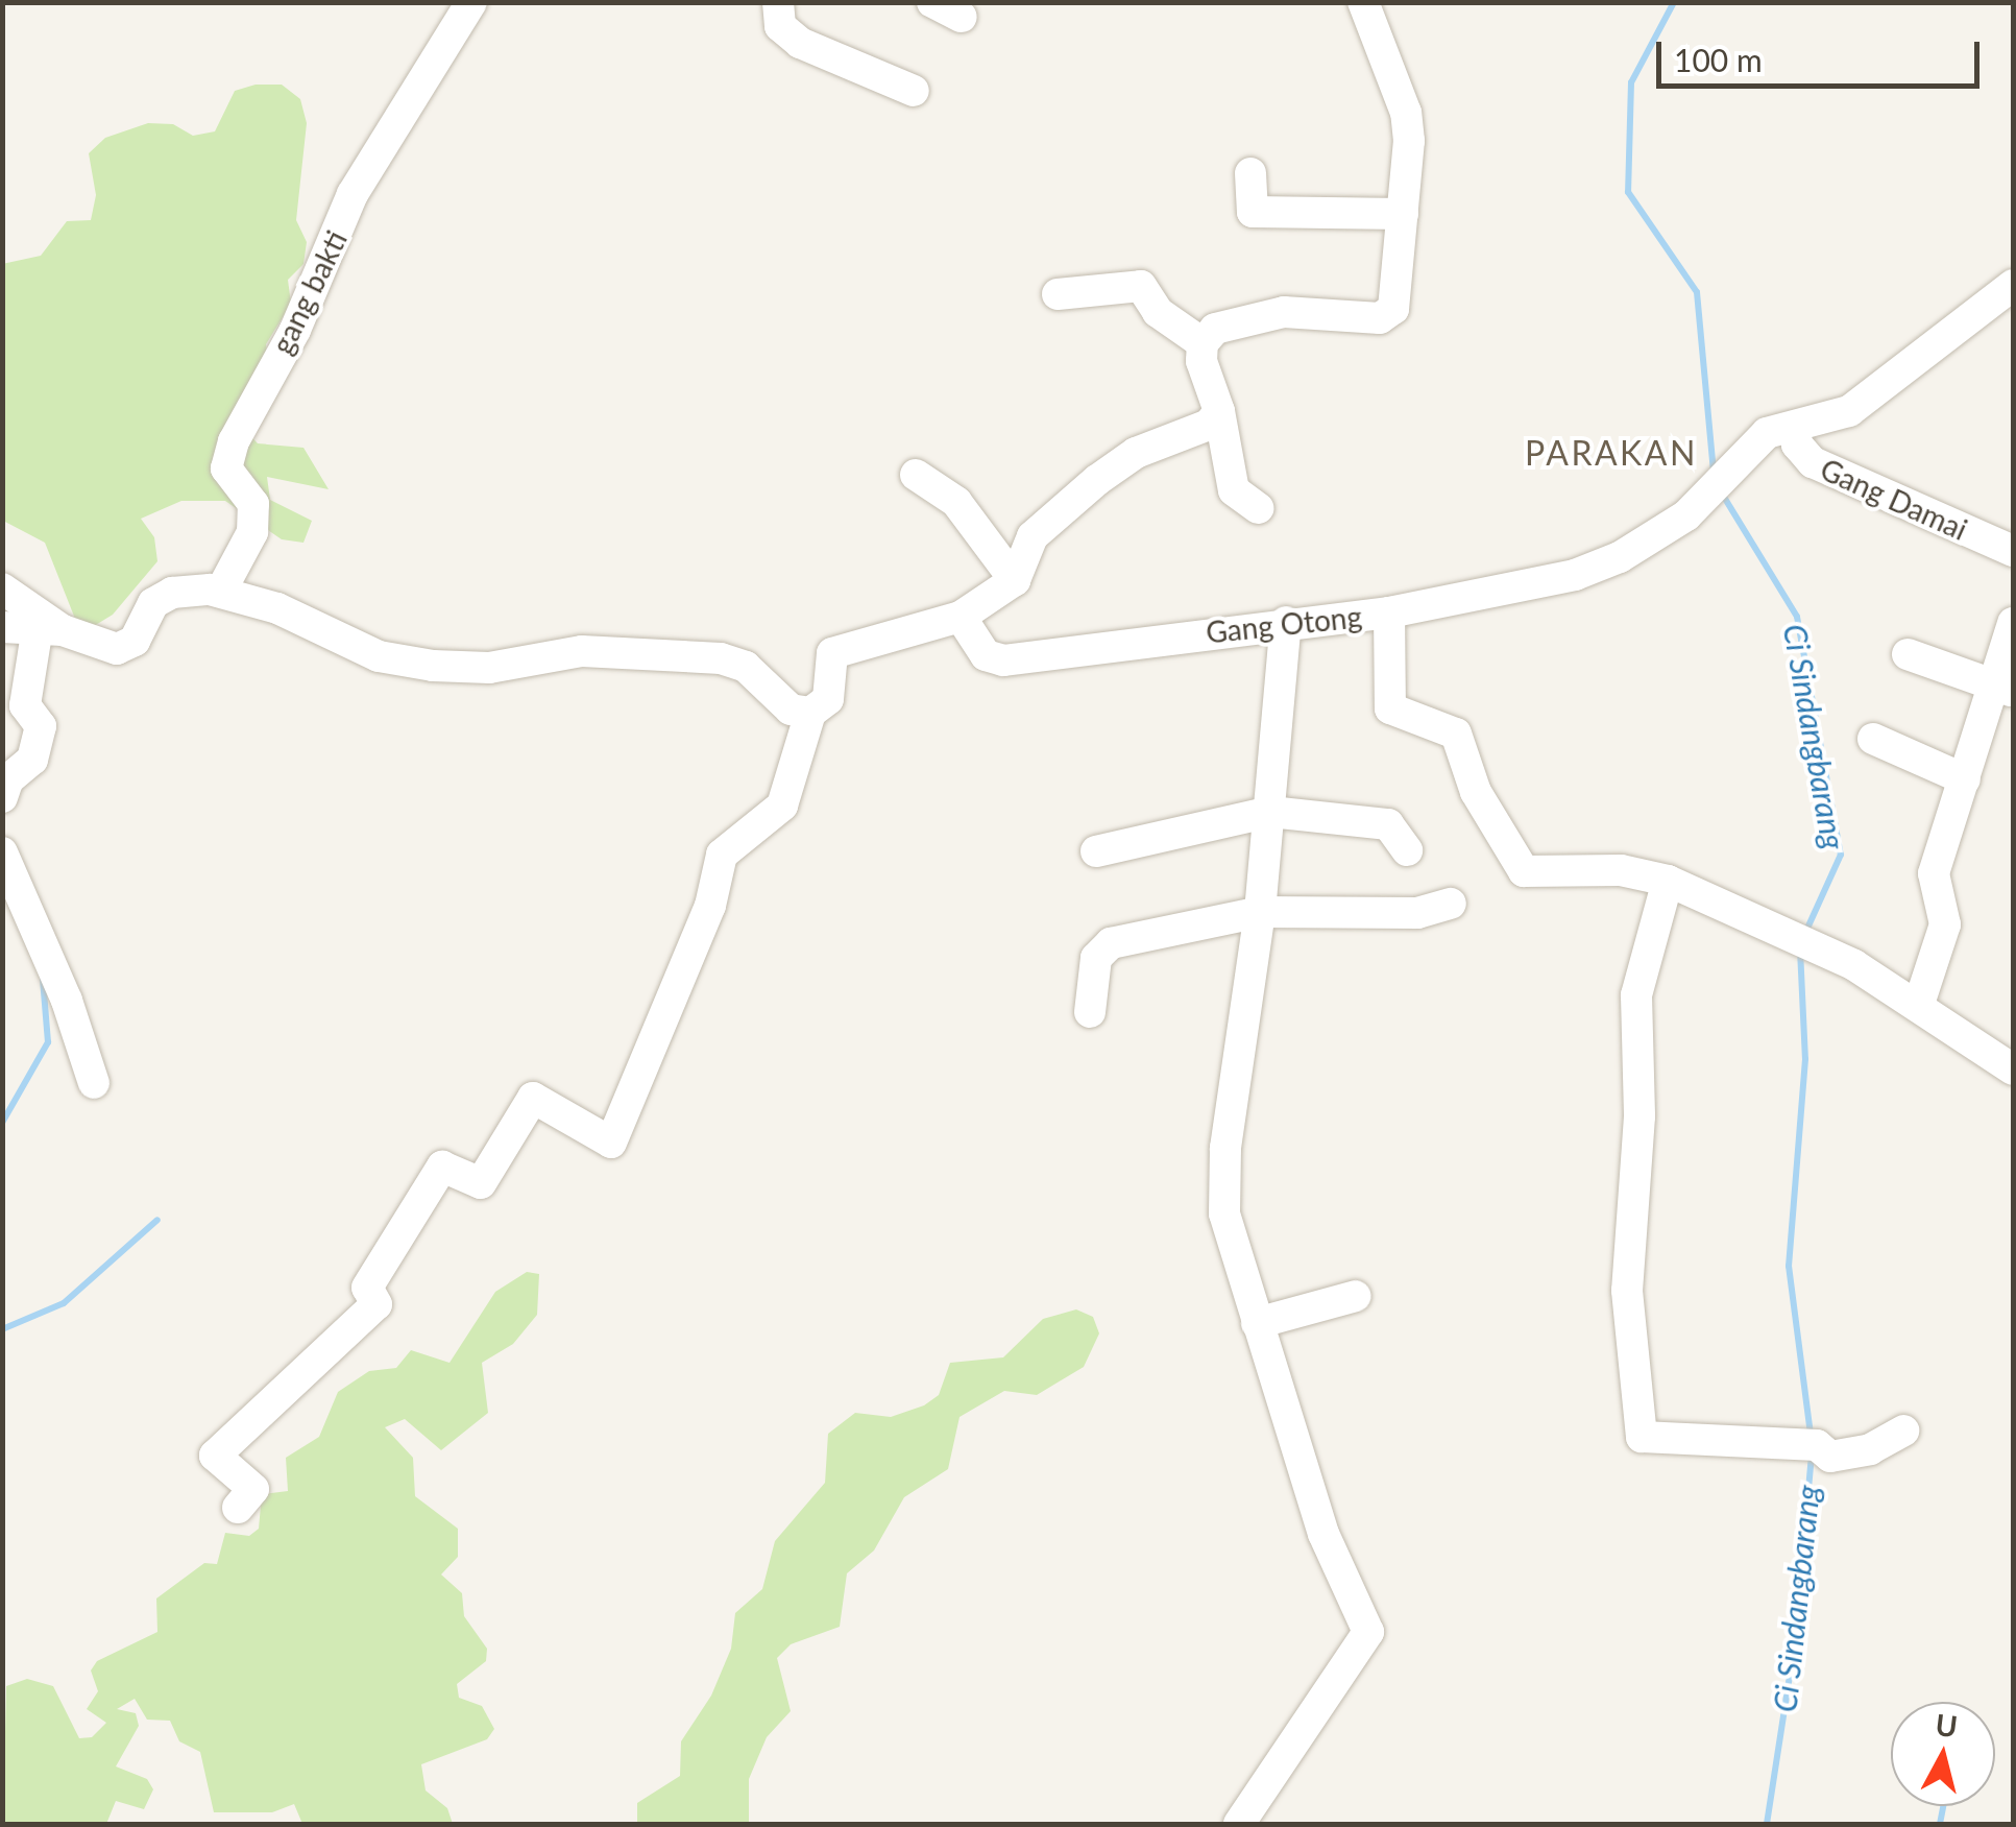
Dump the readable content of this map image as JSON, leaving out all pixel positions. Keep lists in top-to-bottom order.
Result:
{
  "streets": {
    "street": ["gang bakti", "Gang Damai", "Gang Otong"]
  },
  "districts": ["PARAKAN"],
  "water": ["Ci Sindangbarang"],
  "scale_bar": "100 m",
  "north": "top"
}
